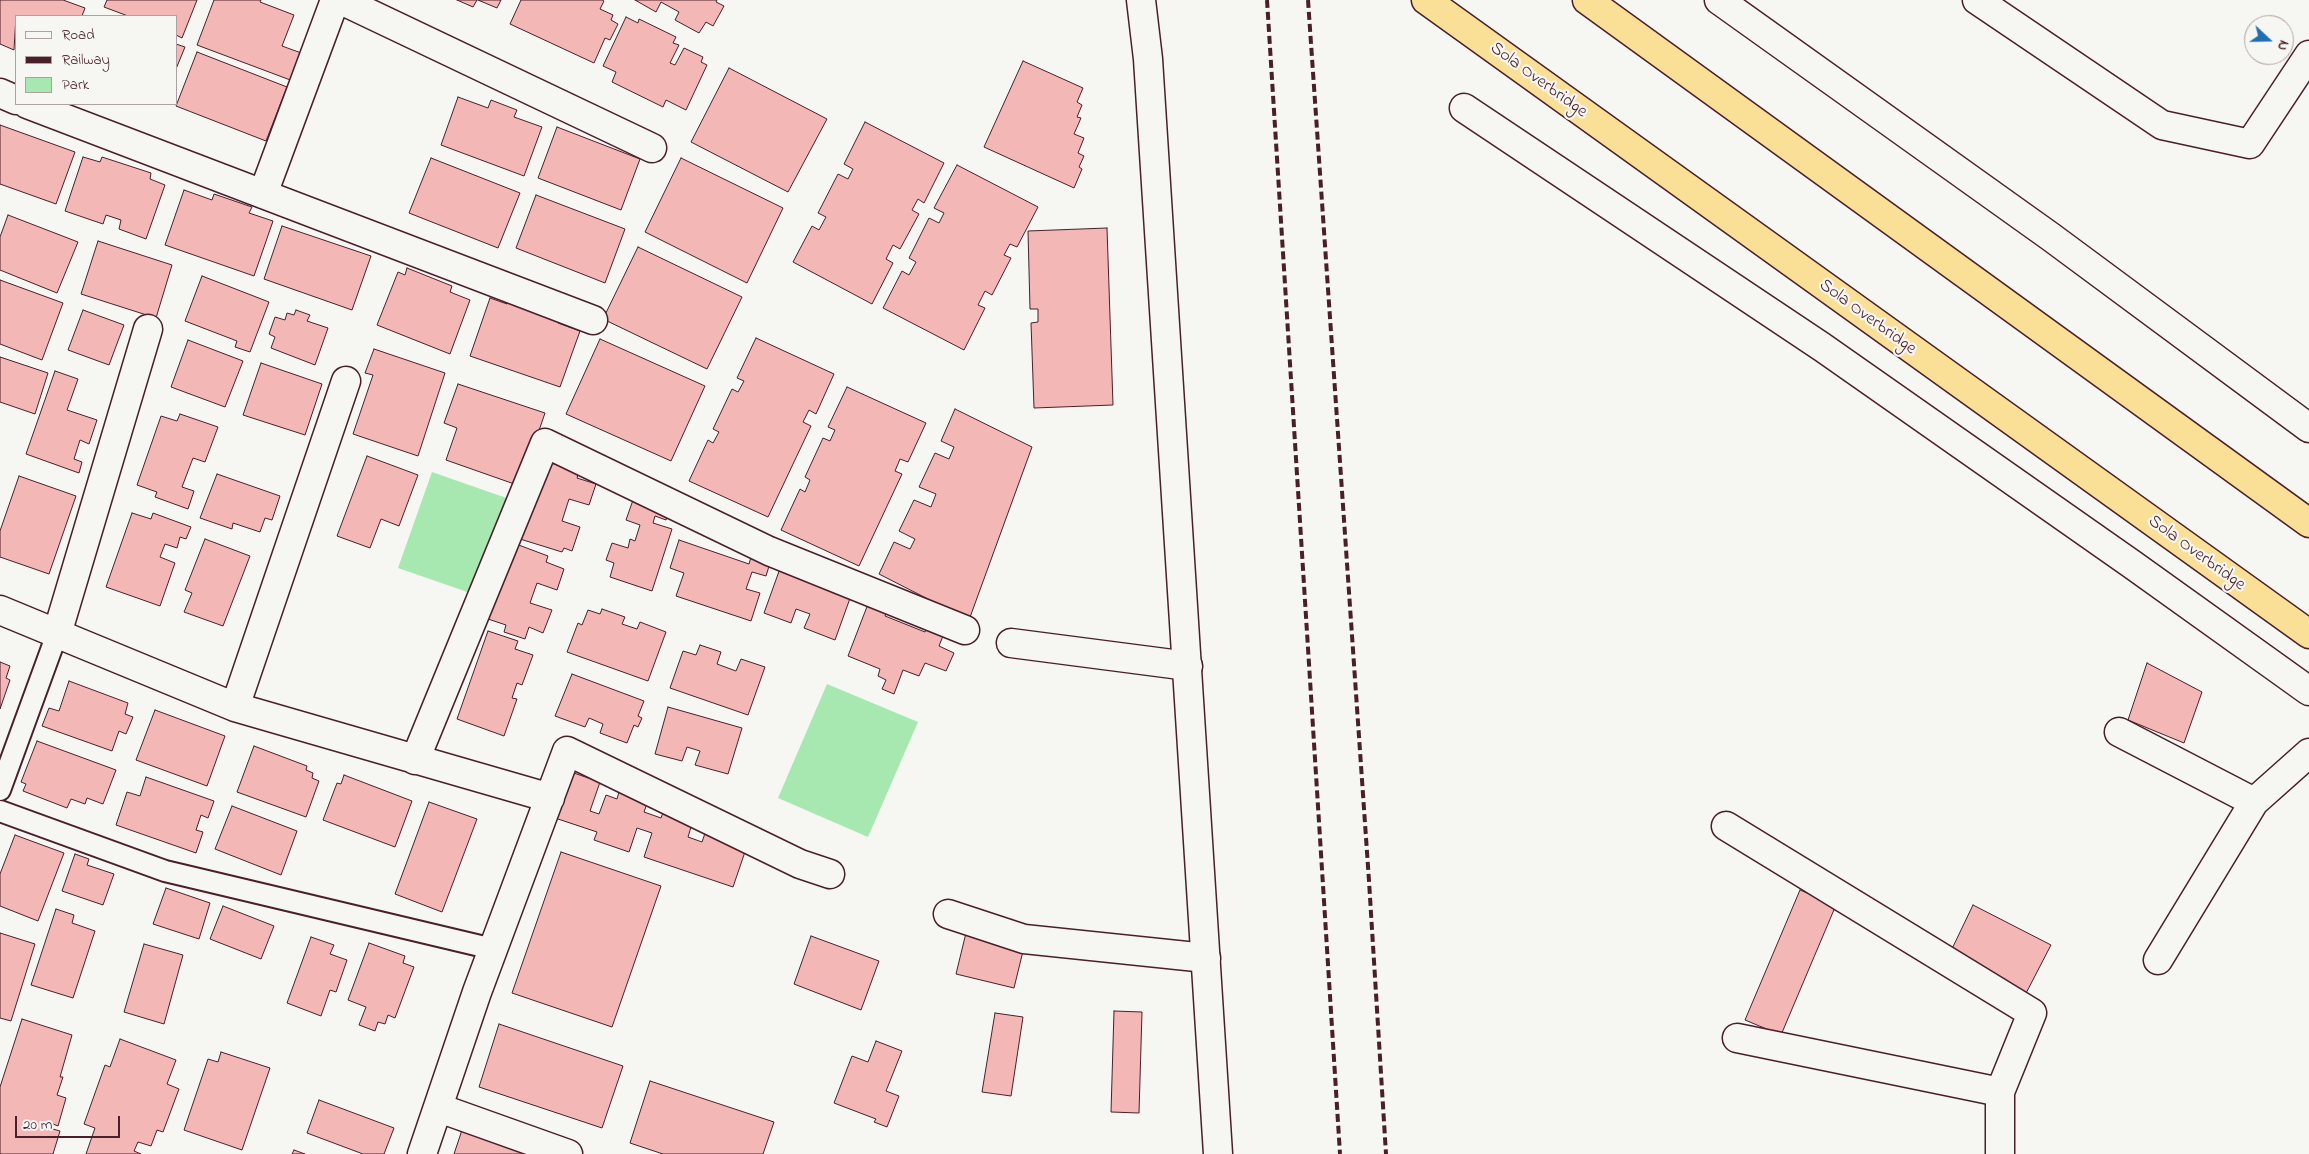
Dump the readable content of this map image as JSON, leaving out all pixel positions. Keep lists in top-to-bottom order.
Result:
{
  "streets": {
    "highway": ["Sola Overbridge"]
  },
  "legend": ["Road", "Railway", "Park"],
  "scale_bar": "20 m",
  "north": "right"
}
